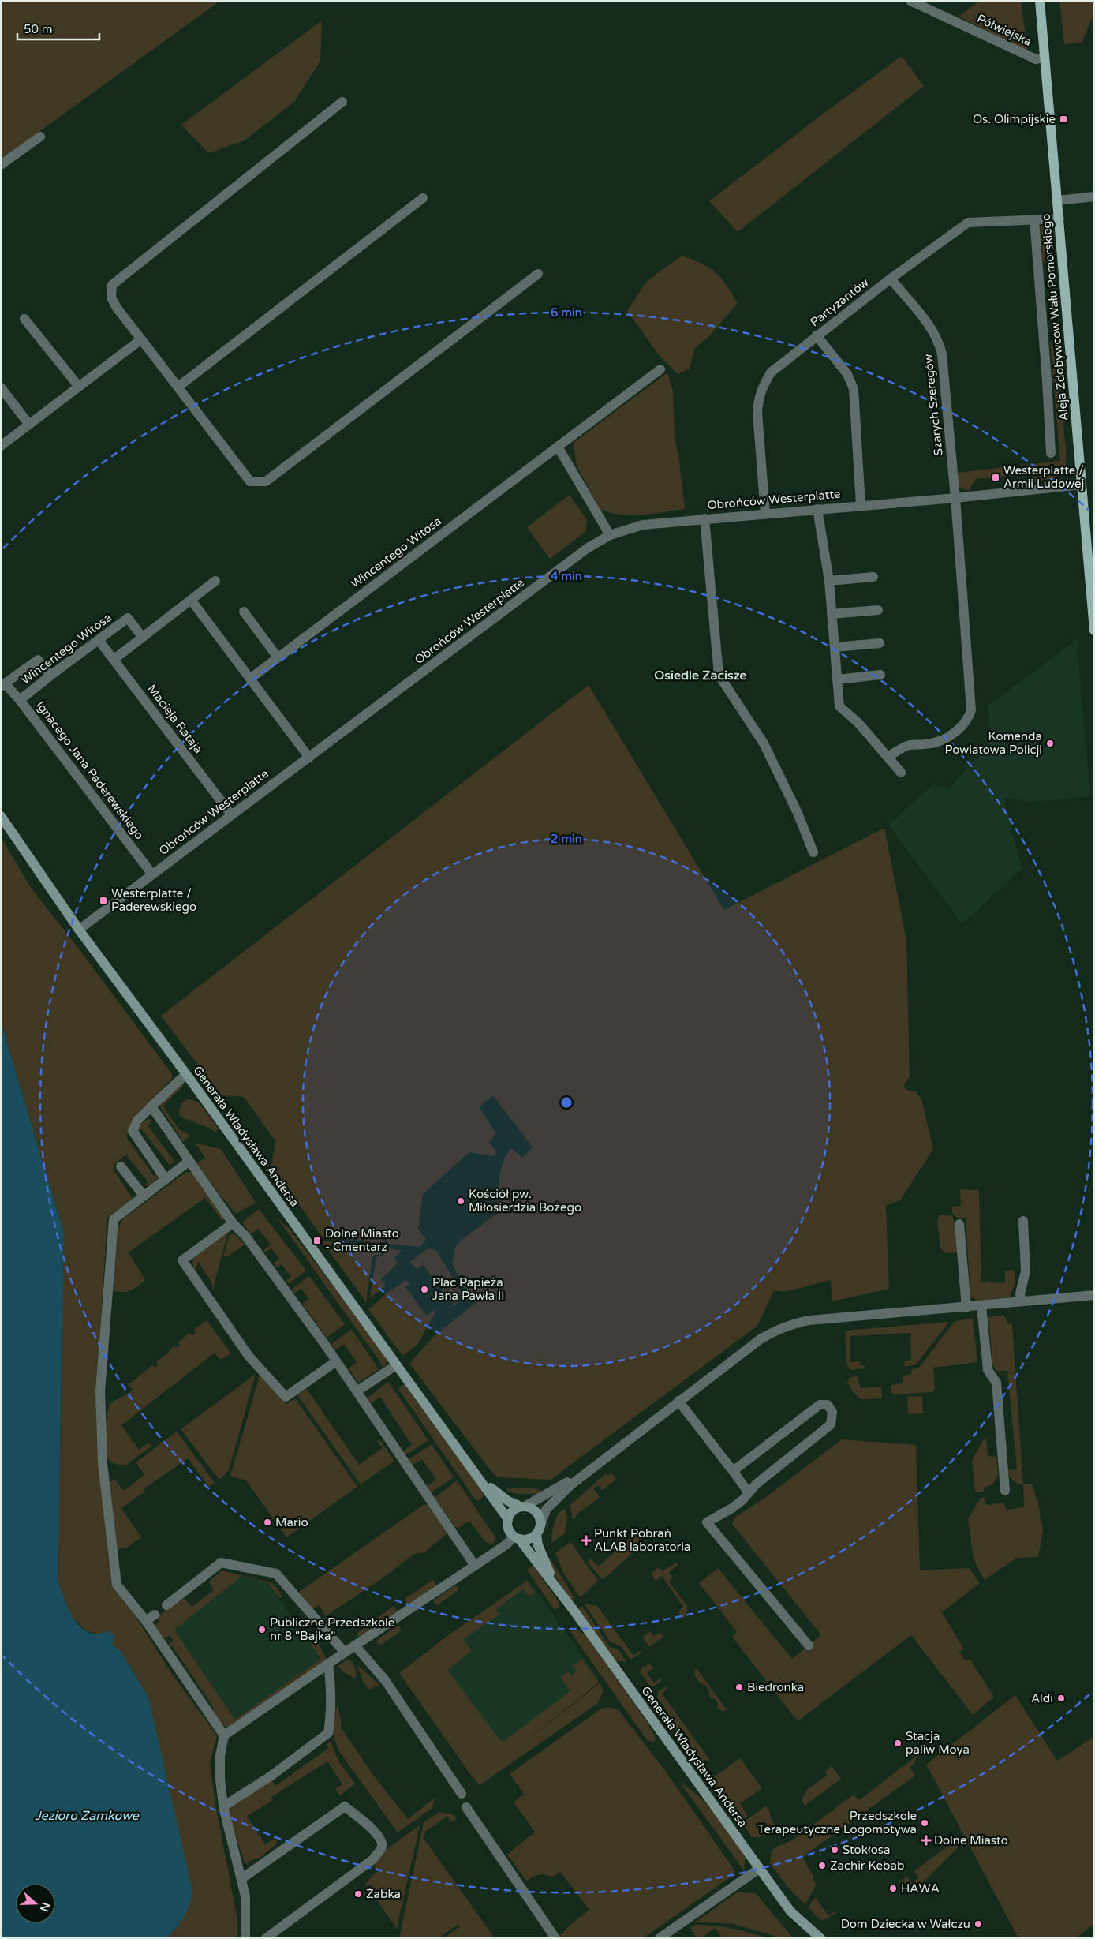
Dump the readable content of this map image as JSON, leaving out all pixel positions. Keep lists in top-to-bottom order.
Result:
{
  "streets": {
    "main road": ["Aleja Zdobywców Wału Pomorskiego", "Generała Władysława Andersa"],
    "street": [
      "Półwiejska",
      "Partyzantów",
      "Szarych Szeregów",
      "Obrońców Westerplatte",
      "Wincentego Witosa",
      "Macieja Rataja",
      "Ignacego Jana Paderewskiego"
    ]
  },
  "crossings": [
    ["Półwiejska", "Aleja Zdobywców Wału Pomorskiego"],
    ["Partyzantów", "Aleja Zdobywców Wału Pomorskiego"],
    ["Partyzantów", "Szarych Szeregów"],
    ["Partyzantów", "Obrońców Westerplatte"],
    ["Aleja Zdobywców Wału Pomorskiego", "Obrońców Westerplatte"],
    ["Szarych Szeregów", "Obrońców Westerplatte"],
    ["Obrońców Westerplatte", "Macieja Rataja"],
    ["Obrońców Westerplatte", "Ignacego Jana Paderewskiego"],
    ["Obrońców Westerplatte", "Generała Władysława Andersa"],
    ["Wincentego Witosa", "Macieja Rataja"],
    ["Wincentego Witosa", "Ignacego Jana Paderewskiego"]
  ],
  "districts": ["Osiedle Zacisze"],
  "water": ["Jezioro Zamkowe"],
  "places": {
    "transit": [
      "Os. Olimpijskie",
      "Westerplatte / Armii Ludowej",
      "Westerplatte / Paderewskiego",
      "Dolne Miasto - Cmentarz"
    ],
    "other": [
      "Komenda Powiatowa Policji",
      "Kościół pw. Miłosierdzia Bożego",
      "Plac Papieża Jana Pawła II",
      "Mario",
      "Publiczne Przedszkole nr 8 \"Bajka\"",
      "Biedronka",
      "Aldi",
      "Stacja paliw Moya",
      "Przedszkole Terapeutyczne Logomotywa",
      "Stokłosa",
      "Zachir Kebab",
      "HAWA",
      "Żabka",
      "Dom Dziecka w Wałczu"
    ],
    "health": ["Punkt Pobrań ALAB laboratoria", "Dolne Miasto"]
  },
  "scale_bar": "50 m",
  "north": "right",
  "rings": ["6 min", "4 min", "2 min"]
}
